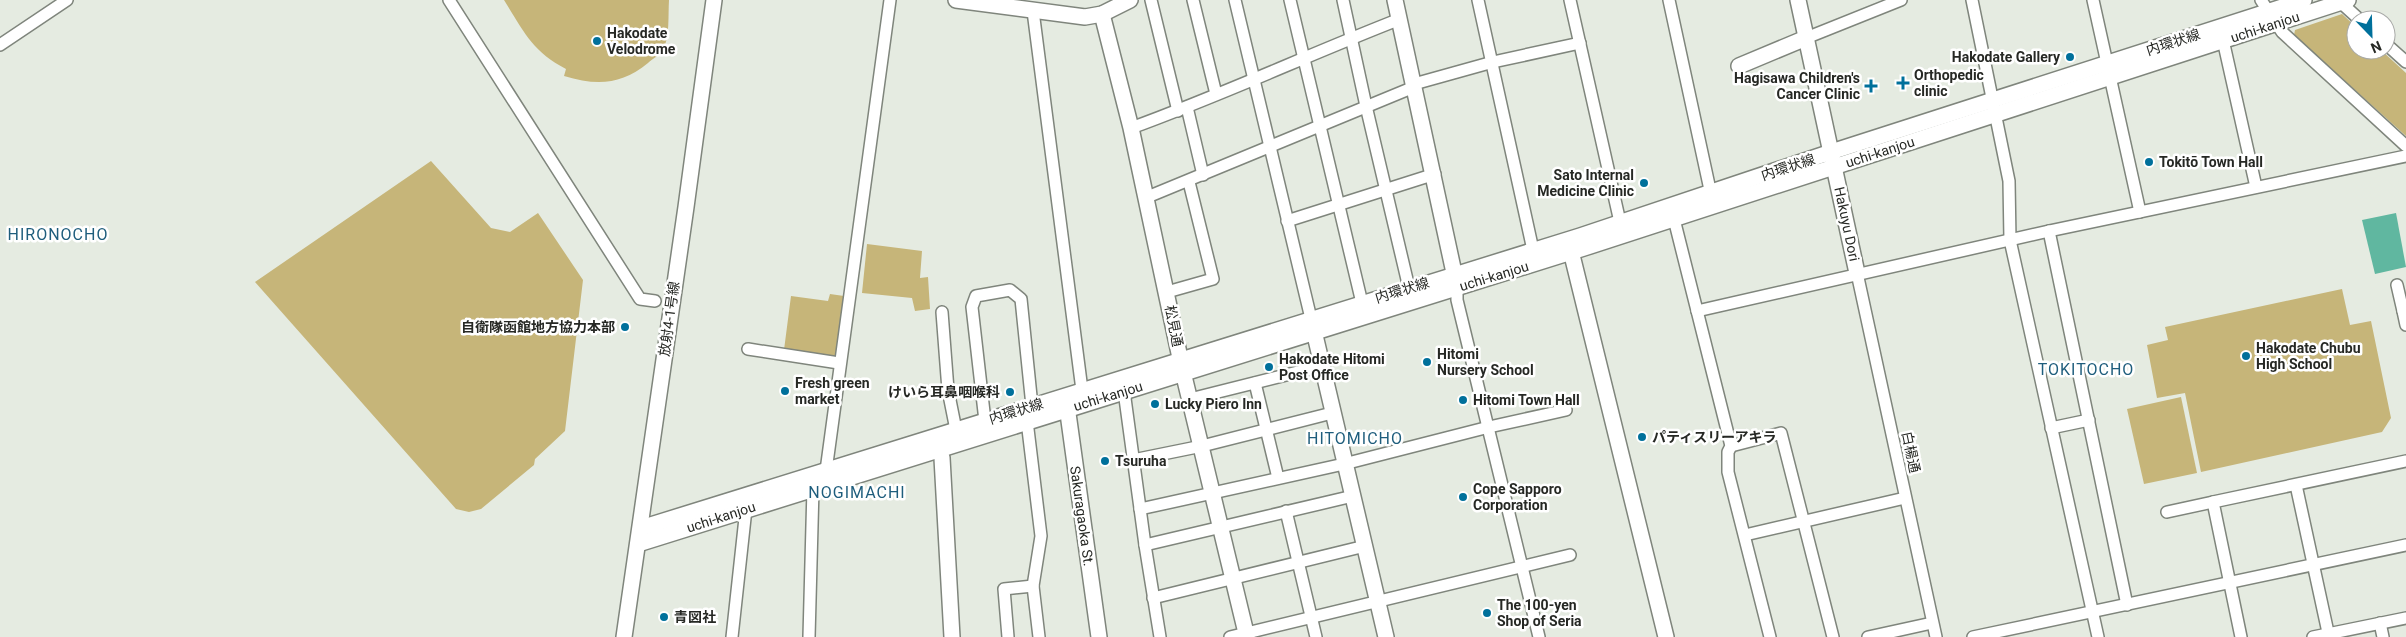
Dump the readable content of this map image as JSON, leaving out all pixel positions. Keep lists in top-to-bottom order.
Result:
{
  "streets": {
    "street": [
      "uchi-kanjou",
      "内環状線",
      "Hakuyu Dori",
      "放射4-1号線",
      "松見通",
      "白楊通",
      "Sakuragaoka St."
    ]
  },
  "crossings": [
    ["uchi-kanjou", "内環状線"],
    ["uchi-kanjou", "Hakuyu Dori"],
    ["uchi-kanjou", "放射4-1号線"],
    ["uchi-kanjou", "松見通"],
    ["uchi-kanjou", "Sakuragaoka St."],
    ["内環状線", "松見通"],
    ["内環状線", "Sakuragaoka St."],
    ["Hakuyu Dori", "白楊通"]
  ],
  "districts": [
    "HIRONOCHO",
    "TOKITOCHO",
    "HITOMICHO",
    "NOGIMACHI"
  ],
  "places": {
    "other": [
      "Hakodate Velodrome",
      "Hakodate Gallery",
      "Tokitō Town Hall",
      "Sato Internal Medicine Clinic",
      "自衛隊函館地方協力本部",
      "Hakodate Chubu High School",
      "Hitomi Nursery School",
      "Hakodate Hitomi Post Office",
      "Fresh green market",
      "けいら耳鼻咽喉科",
      "Hitomi Town Hall",
      "Lucky Piero Inn",
      "パティスリーアキラ",
      "Tsuruha",
      "Cope Sapporo Corporation",
      "The 100-yen Shop of Seria",
      "青図社"
    ],
    "health": ["Orthopedic clinic", "Hagisawa Children's Cancer Clinic"]
  },
  "north": "bottom right"
}
